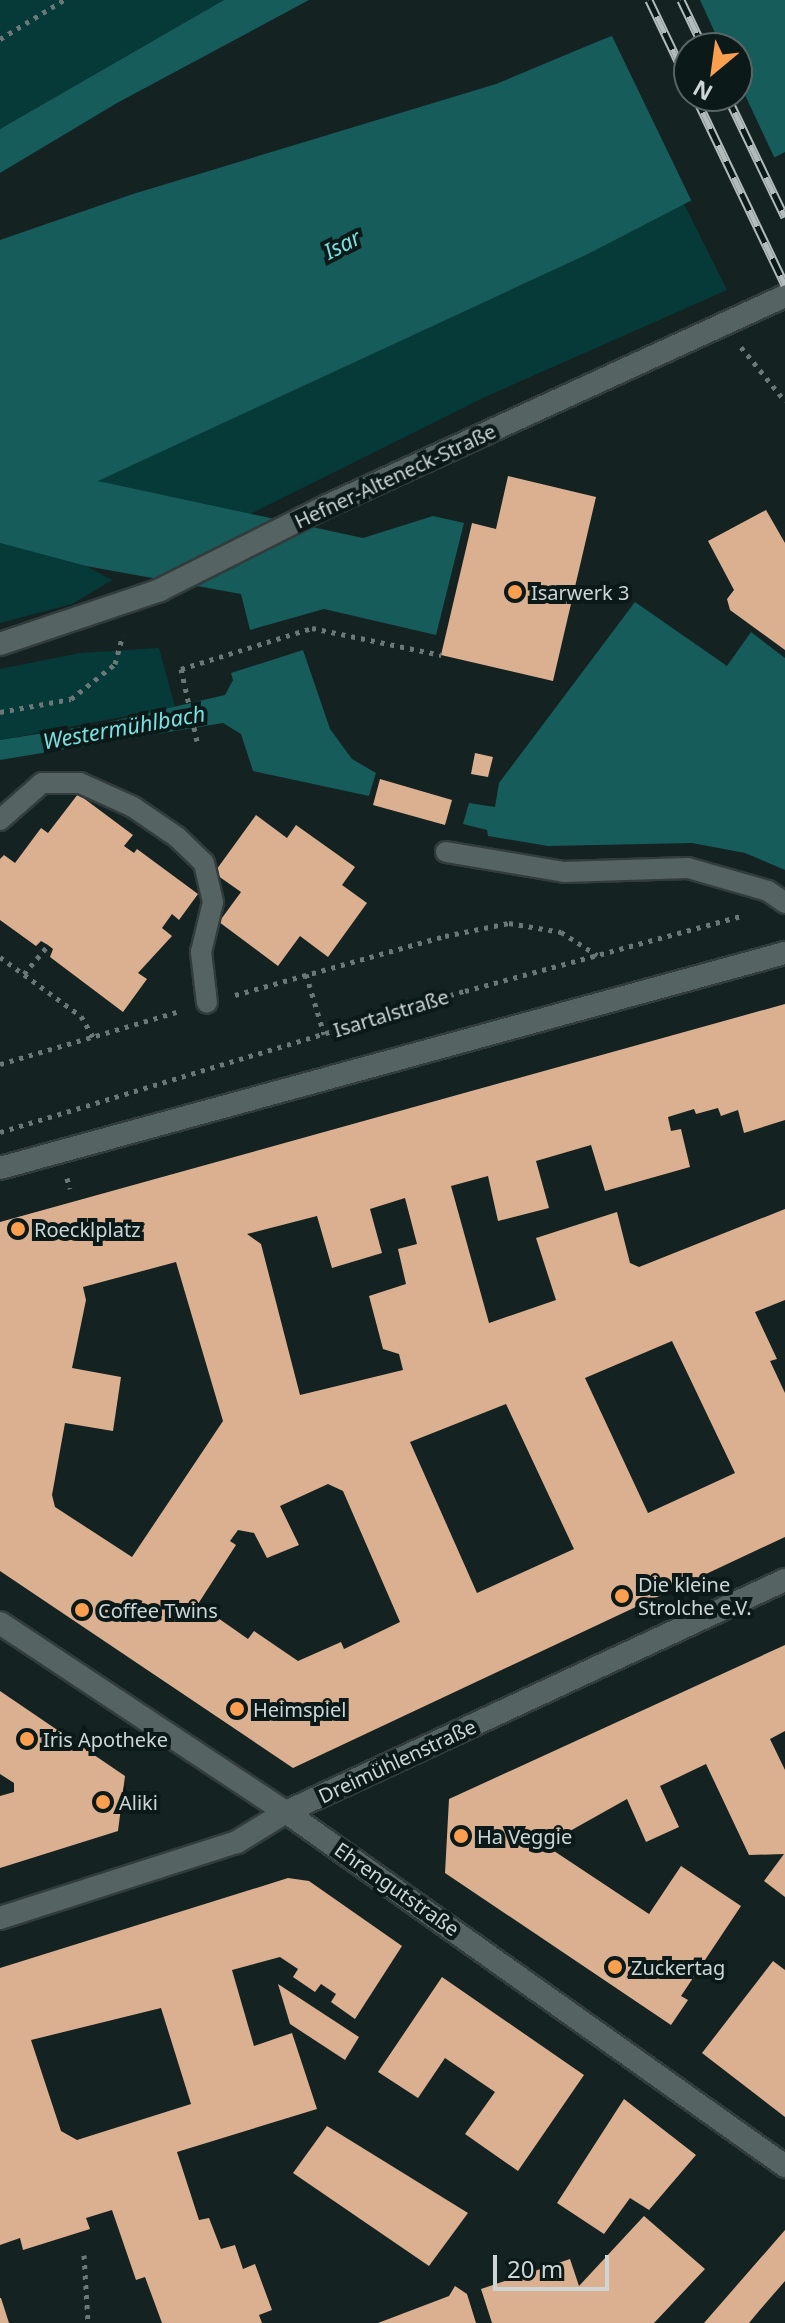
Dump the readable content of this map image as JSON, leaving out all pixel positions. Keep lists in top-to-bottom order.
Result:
{
  "streets": {
    "street": ["Hefner-Alteneck-Straße", "Dreimühlenstraße", "Ehrengutstraße"],
    "path": ["Isartalstraße"]
  },
  "crossings": [
    ["Dreimühlenstraße", "Ehrengutstraße"]
  ],
  "water": ["Isar", "Westermühlbach"],
  "places": [
    "Isarwerk 3",
    "Roecklplatz",
    "Die kleine Strolche e.V.",
    "Coffee Twins",
    "Heimspiel",
    "Iris Apotheke",
    "Aliki",
    "Ha Veggie",
    "Zuckertag"
  ],
  "scale_bar": "20 m",
  "north": "bottom left"
}
